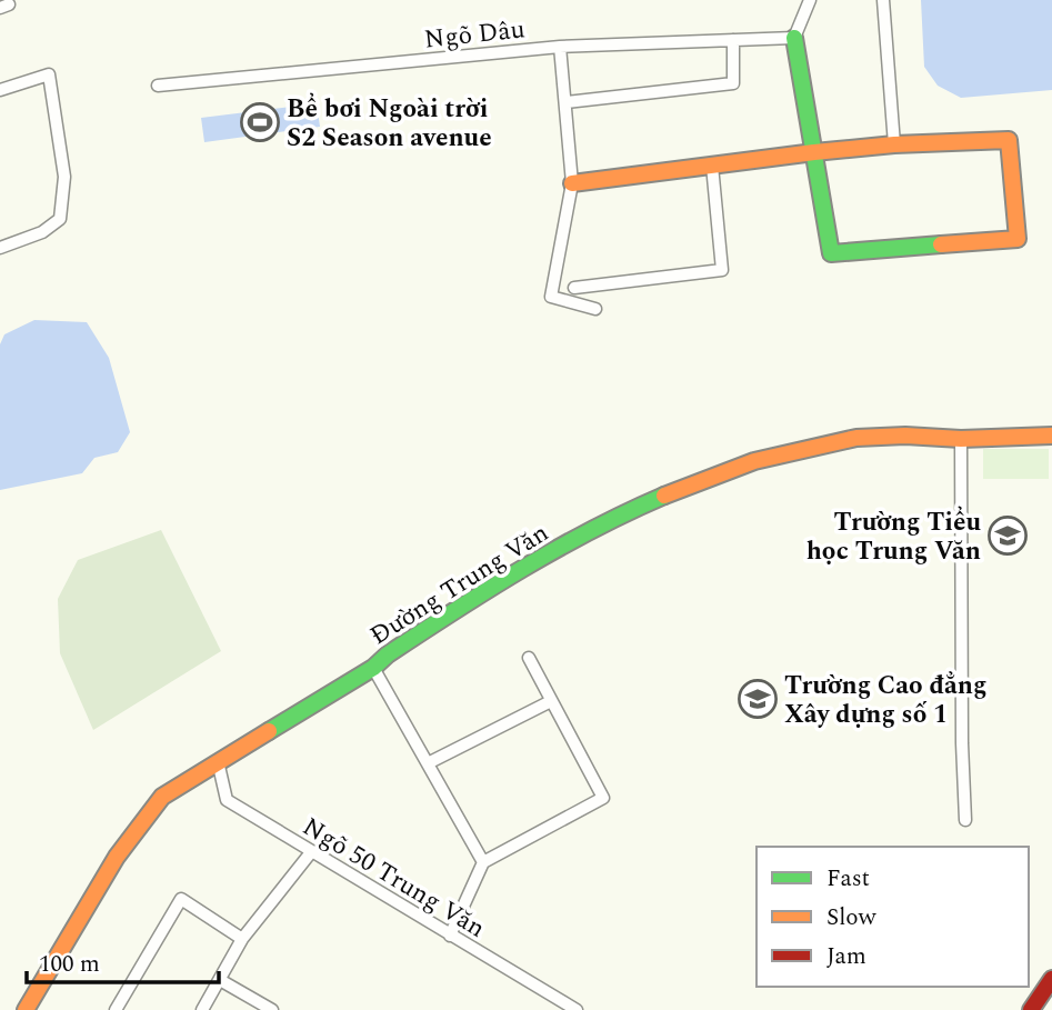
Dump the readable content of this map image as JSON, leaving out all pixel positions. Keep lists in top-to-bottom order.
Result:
{
  "streets": {
    "street": ["Ngõ Dâu", "Đường Trung Văn", "Ngõ 50 Trung Văn"]
  },
  "crossings": [
    ["Đường Trung Văn", "Ngõ 50 Trung Văn"]
  ],
  "places": {
    "sports": ["Bể bơi Ngoài trời S2 Season avenue"],
    "school or university": ["Trường Tiểu học Trung Văn", "Trường Cao đẳng Xây dựng số 1"]
  },
  "legend": ["Fast", "Slow", "Jam"],
  "scale_bar": "100 m"
}
